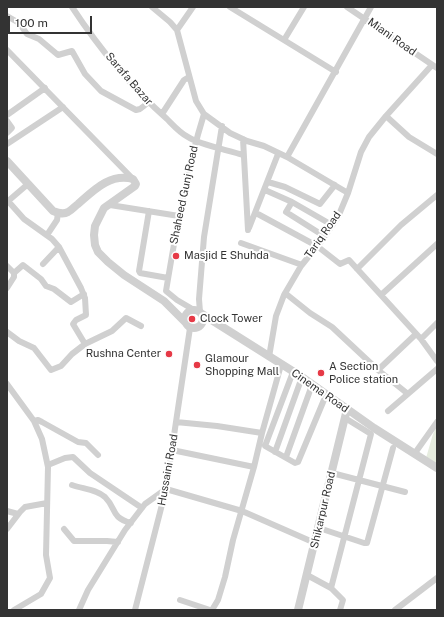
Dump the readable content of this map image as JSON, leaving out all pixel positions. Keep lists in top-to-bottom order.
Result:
{
  "streets": {
    "street": [
      "Miani Road",
      "Sarafa Bazar",
      "Shaheed Gunj Road",
      "Tariq Road",
      "Cinema Road",
      "Hussaini Road",
      "Shikarpur Road"
    ]
  },
  "crossings": [
    ["Miani Road", "Tariq Road"],
    ["Sarafa Bazar", "Shaheed Gunj Road"],
    ["Tariq Road", "Cinema Road"],
    ["Cinema Road", "Hussaini Road"],
    ["Cinema Road", "Shikarpur Road"]
  ],
  "places": [
    "Masjid E Shuhda",
    "Clock Tower",
    "Rushna Center",
    "Glamour Shopping Mall",
    "A Section Police station"
  ],
  "scale_bar": "100 m"
}
